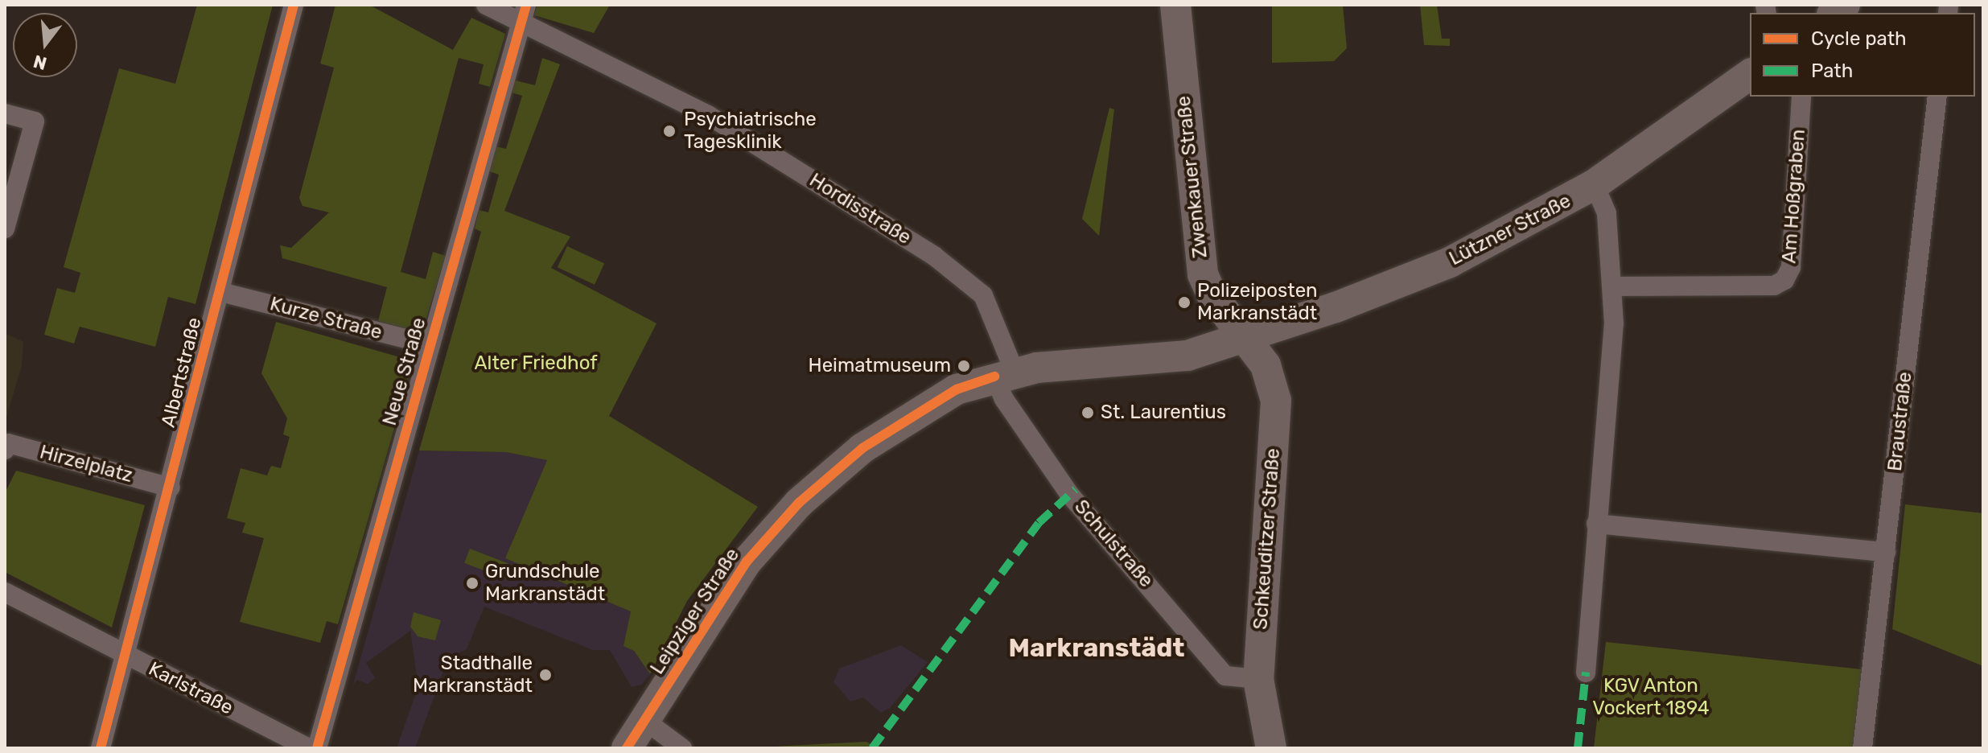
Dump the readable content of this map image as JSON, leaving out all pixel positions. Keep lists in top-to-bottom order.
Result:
{
  "streets": {
    "main road": [
      "Zwenkauer Straße",
      "Lützner Straße",
      "Schkeuditzer Straße",
      "Leipziger Straße"
    ],
    "street": [
      "Am Hoßgraben",
      "Hordisstraße",
      "Kurze Straße",
      "Neue Straße",
      "Albertstraße",
      "Braustraße",
      "Hirzelplatz",
      "Schulstraße",
      "Karlstraße"
    ]
  },
  "crossings": [
    ["Zwenkauer Straße", "Lützner Straße"],
    ["Zwenkauer Straße", "Schkeuditzer Straße"],
    ["Zwenkauer Straße", "Leipziger Straße"],
    ["Hordisstraße", "Neue Straße"],
    ["Hordisstraße", "Schulstraße"],
    ["Hordisstraße", "Leipziger Straße"],
    ["Lützner Straße", "Schkeuditzer Straße"],
    ["Lützner Straße", "Leipziger Straße"],
    ["Kurze Straße", "Neue Straße"],
    ["Kurze Straße", "Albertstraße"],
    ["Albertstraße", "Hirzelplatz"],
    ["Albertstraße", "Karlstraße"],
    ["Schkeuditzer Straße", "Schulstraße"],
    ["Schkeuditzer Straße", "Leipziger Straße"],
    ["Schulstraße", "Leipziger Straße"]
  ],
  "districts": ["Markranstädt"],
  "parks": ["Alter Friedhof", "KGV Anton Vockert 1894"],
  "places": [
    "Psychiatrische Tagesklinik",
    "Polizeiposten Markranstädt",
    "Heimatmuseum",
    "St. Laurentius",
    "Grundschule Markranstädt",
    "Stadthalle Markranstädt"
  ],
  "legend": ["Cycle path", "Path"],
  "north": "bottom"
}
